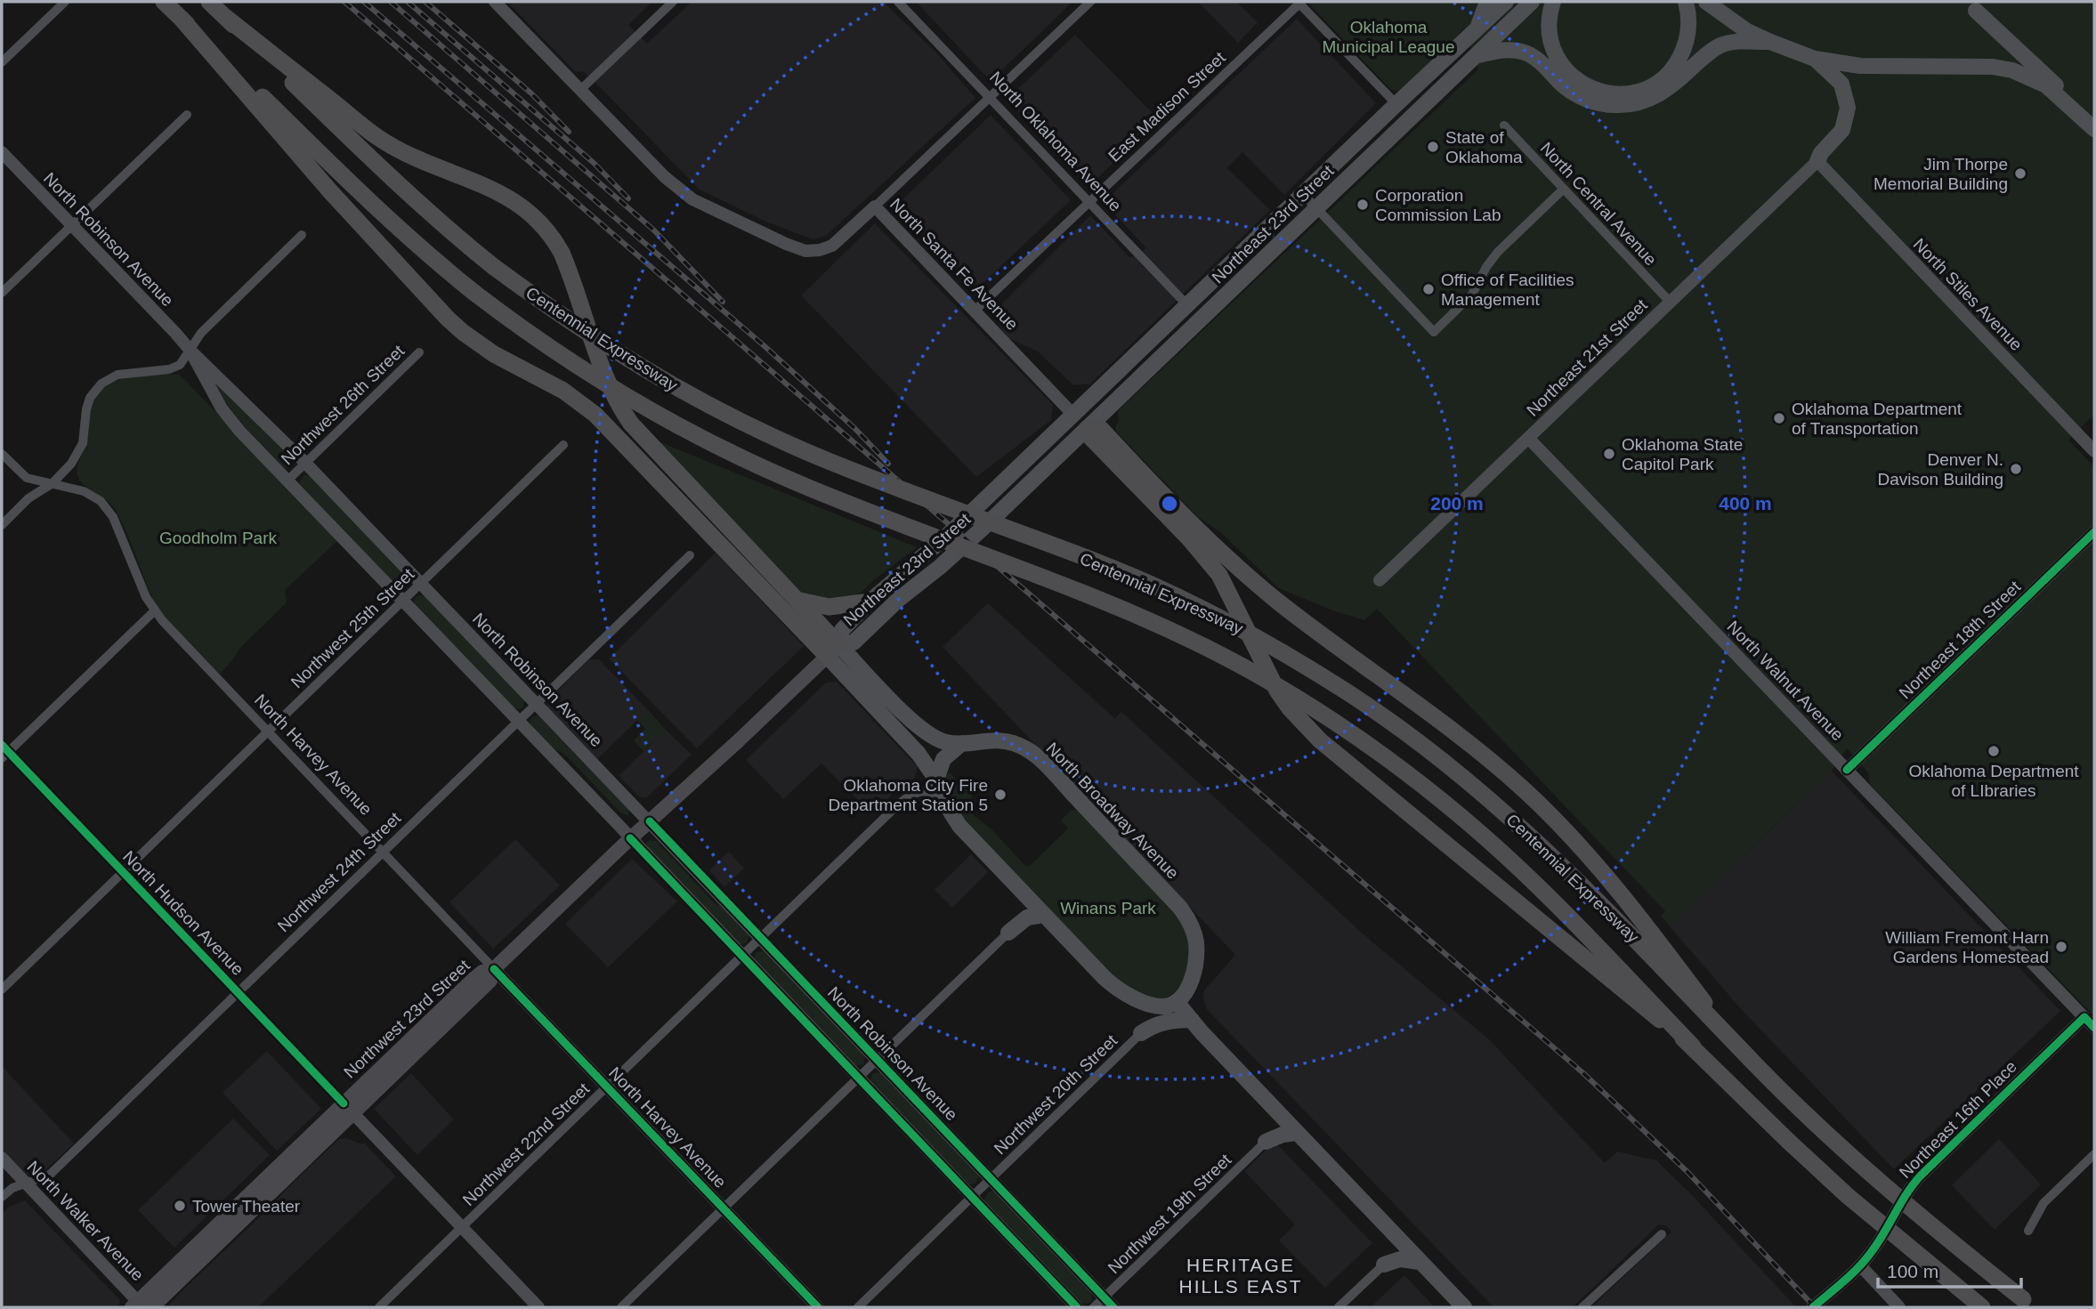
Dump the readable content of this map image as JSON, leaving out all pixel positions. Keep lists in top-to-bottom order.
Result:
{
  "streets": {
    "highway": ["Centennial Expressway"],
    "main road": [
      "Northeast 23rd Street",
      "North Santa Fe Avenue",
      "North Broadway Avenue",
      "Northwest 23rd Street"
    ],
    "street": [
      "East Madison Street",
      "North Oklahoma Avenue",
      "North Central Avenue",
      "North Robinson Avenue",
      "North Stiles Avenue",
      "Northeast 21st Street",
      "Northwest 26th Street",
      "Northwest 25th Street",
      "Northeast 18th Street",
      "North Walnut Avenue",
      "North Harvey Avenue",
      "Northwest 24th Street",
      "North Hudson Avenue",
      "Northwest 20th Street",
      "Northeast 16th Place",
      "Northwest 22nd Street",
      "Northwest 19th Street",
      "North Walker Avenue"
    ]
  },
  "crossings": [
    ["East Madison Street", "North Oklahoma Avenue"],
    ["East Madison Street", "North Santa Fe Avenue"],
    ["North Oklahoma Avenue", "Northeast 23rd Street"],
    ["North Central Avenue", "Northeast 21st Street"],
    ["Northeast 23rd Street", "North Santa Fe Avenue"],
    ["Northeast 23rd Street", "North Broadway Avenue"],
    ["Northeast 23rd Street", "Northwest 23rd Street"],
    ["North Robinson Avenue", "Northwest 26th Street"],
    ["North Robinson Avenue", "Northwest 25th Street"],
    ["North Robinson Avenue", "Northwest 24th Street"],
    ["North Robinson Avenue", "Northwest 23rd Street"],
    ["North Robinson Avenue", "Northwest 20th Street"],
    ["North Robinson Avenue", "Northwest 22nd Street"],
    ["North Robinson Avenue", "Northwest 19th Street"],
    ["North Stiles Avenue", "Northeast 21st Street"],
    ["Northeast 21st Street", "North Walnut Avenue"],
    ["Northwest 25th Street", "North Harvey Avenue"],
    ["Northwest 25th Street", "North Hudson Avenue"],
    ["Northeast 18th Street", "North Walnut Avenue"],
    ["North Walnut Avenue", "Northeast 16th Place"],
    ["North Harvey Avenue", "Northwest 24th Street"],
    ["North Harvey Avenue", "Northwest 23rd Street"],
    ["North Harvey Avenue", "Northwest 22nd Street"],
    ["North Broadway Avenue", "Northwest 23rd Street"],
    ["Northwest 24th Street", "North Hudson Avenue"],
    ["Northwest 24th Street", "North Walker Avenue"],
    ["North Hudson Avenue", "Northwest 23rd Street"],
    ["North Hudson Avenue", "Northwest 22nd Street"],
    ["Northwest 23rd Street", "North Walker Avenue"]
  ],
  "districts": ["HERITAGE HILLS EAST"],
  "parks": ["Oklahoma Municipal League", "Goodholm Park", "Winans Park"],
  "places": [
    "State of Oklahoma",
    "Jim Thorpe Memorial Building",
    "Corporation Commission Lab",
    "Office of Facilities Management",
    "Oklahoma Department of Transportation",
    "Oklahoma State Capitol Park",
    "Denver N. Davison Building",
    "Oklahoma Department of LIbraries",
    "Oklahoma City Fire Department Station 5",
    "William Fremont Harn Gardens Homestead",
    "Tower Theater"
  ],
  "scale_bar": "100 m",
  "rings": ["200 m", "400 m"]
}
